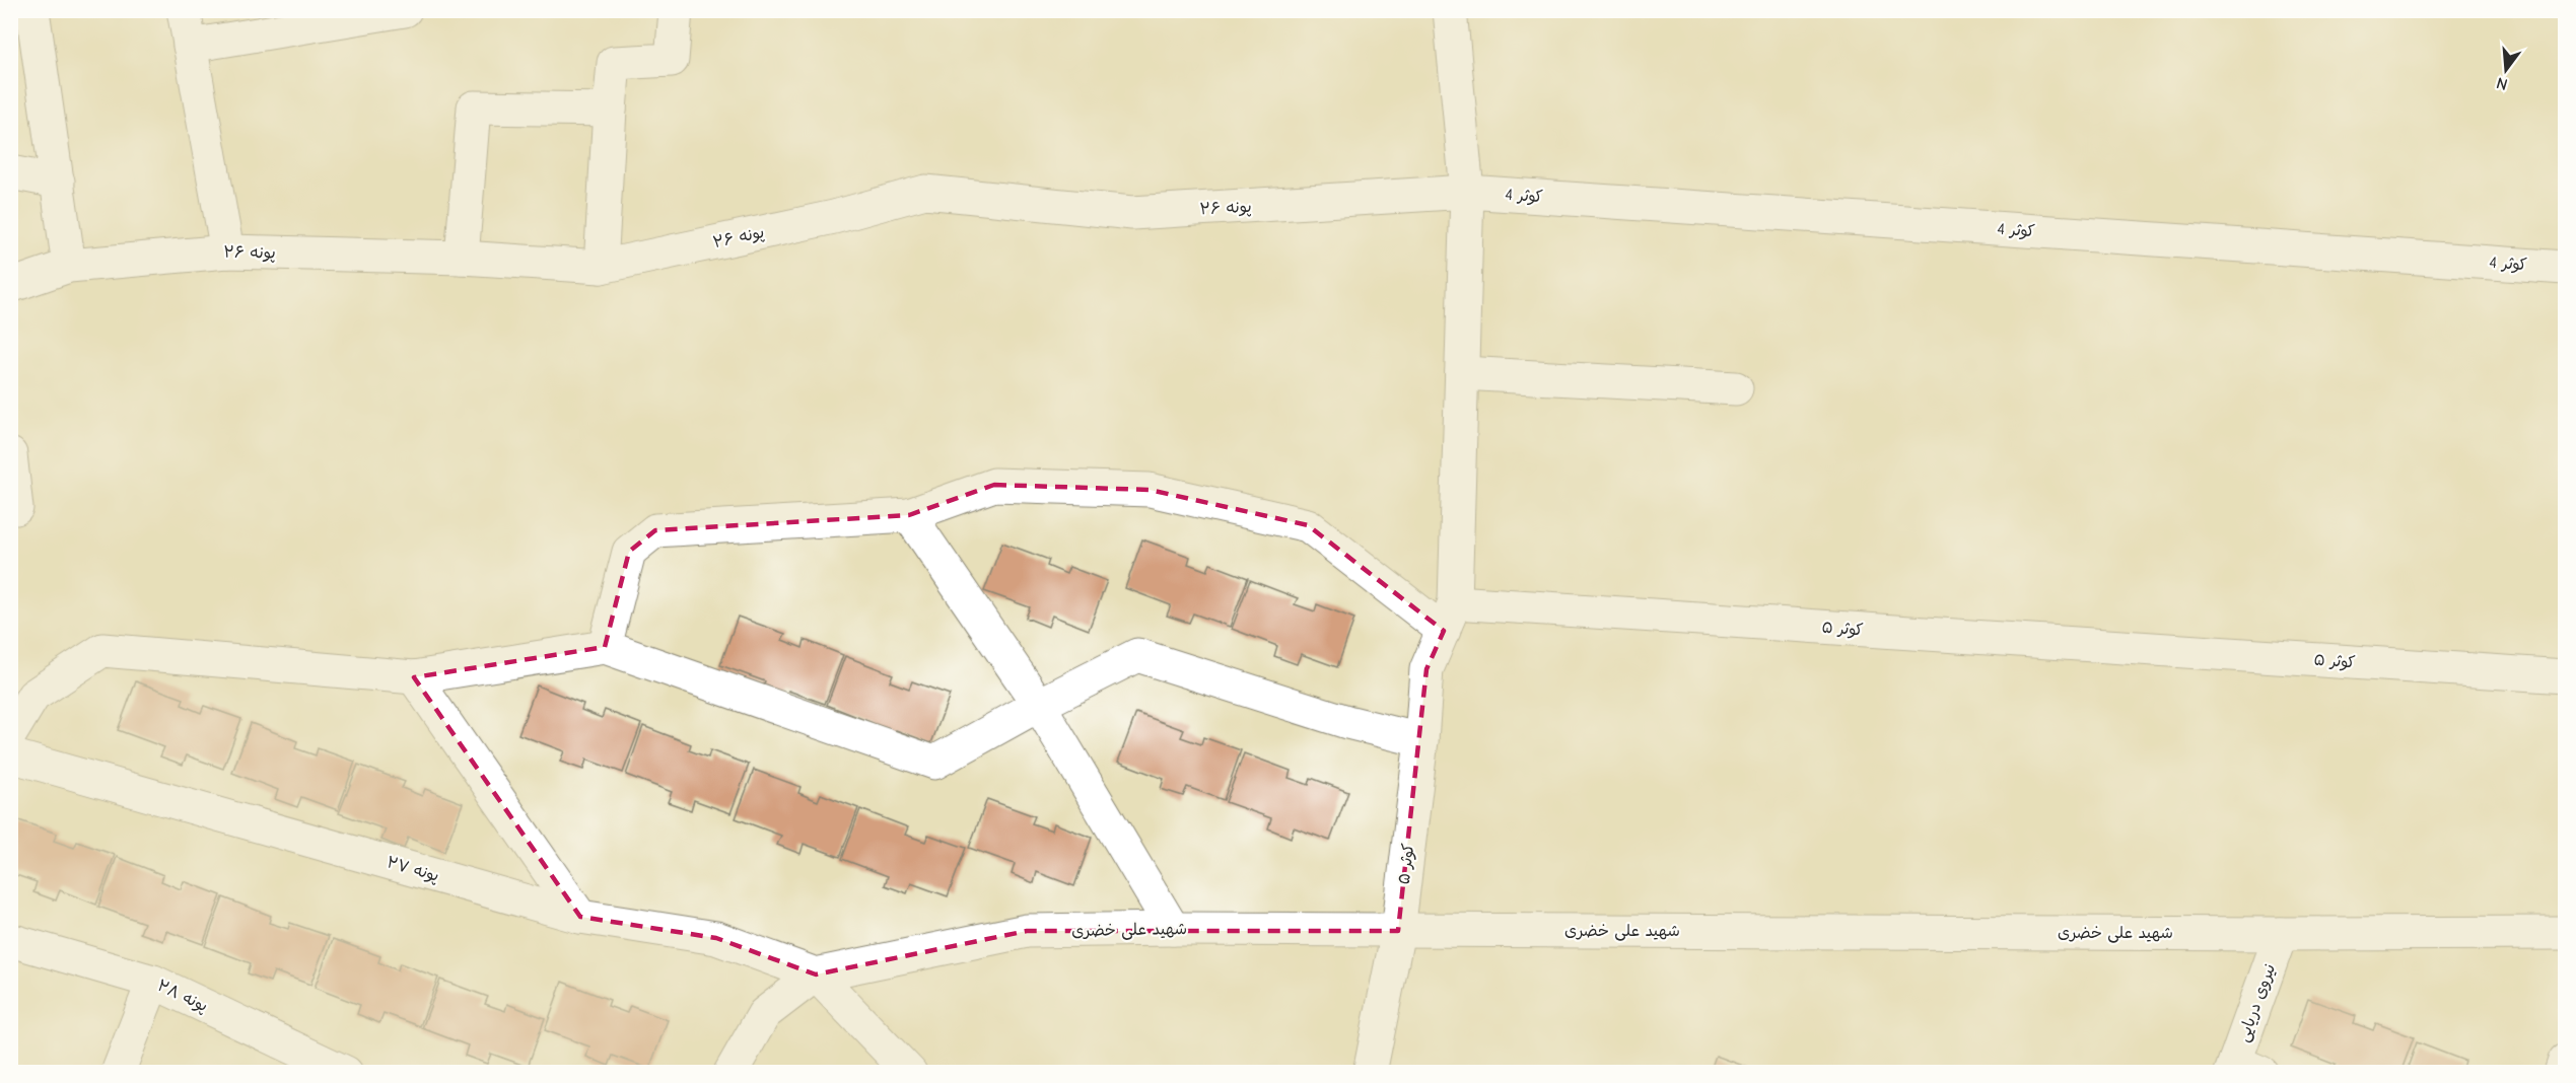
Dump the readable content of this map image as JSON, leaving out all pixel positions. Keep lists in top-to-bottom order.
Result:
{
  "streets": {
    "street": [
      "کوثر 4",
      "پونه ۲۶",
      "کوثر ۵",
      "پونه ۲۷",
      "شهید علی خضری",
      "پونه ۲۸",
      "نیروی دریایی"
    ]
  },
  "crossings": [
    ["کوثر 4", "پونه ۲۶"],
    ["کوثر ۵", "شهید علی خضری"],
    ["پونه ۲۷", "شهید علی خضری"],
    ["شهید علی خضری", "نیروی دریایی"]
  ],
  "north": "bottom"
}
